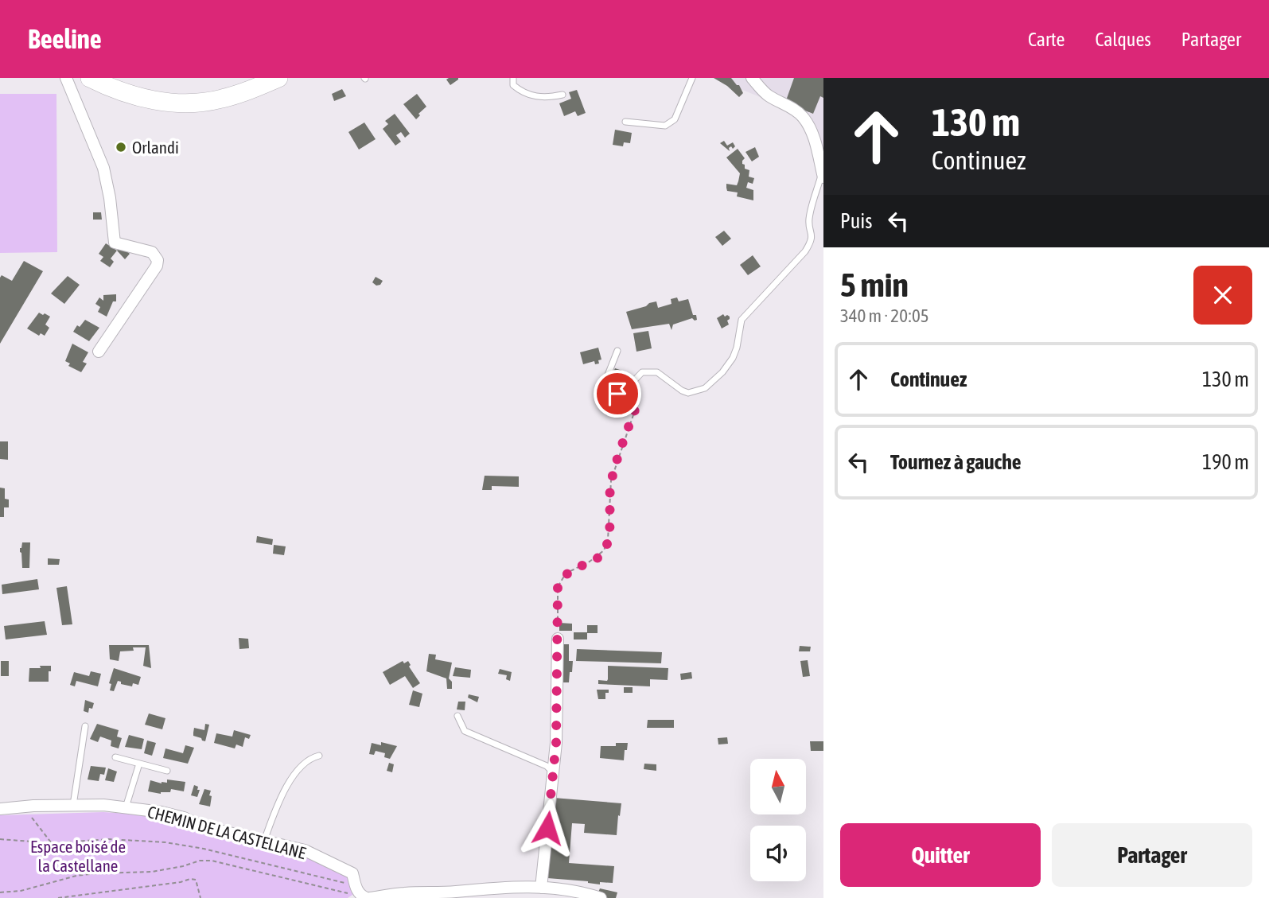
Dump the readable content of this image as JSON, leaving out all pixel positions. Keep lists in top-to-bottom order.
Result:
{
  "streets": {
    "street": ["CHEMIN DE LA CASTELLANE"]
  },
  "parks": ["Espace boisé de la Castellane"],
  "places": ["Orlandi"],
  "north": "top",
  "page": {
    "header": "Beeline",
    "nav": ["Carte", "Calques", "Partager"],
    "turn": ["130 m", "Continuez"],
    "then": "Puis",
    "heading": ["5 min", "340 m · 20:05"],
    "list": [
      {
        "name": "Continuez",
        "value": "130 m"
      },
      {
        "name": "Tournez à gauche",
        "value": "190 m"
      }
    ],
    "buttons": ["Quitter", "Partager"]
  }
}
